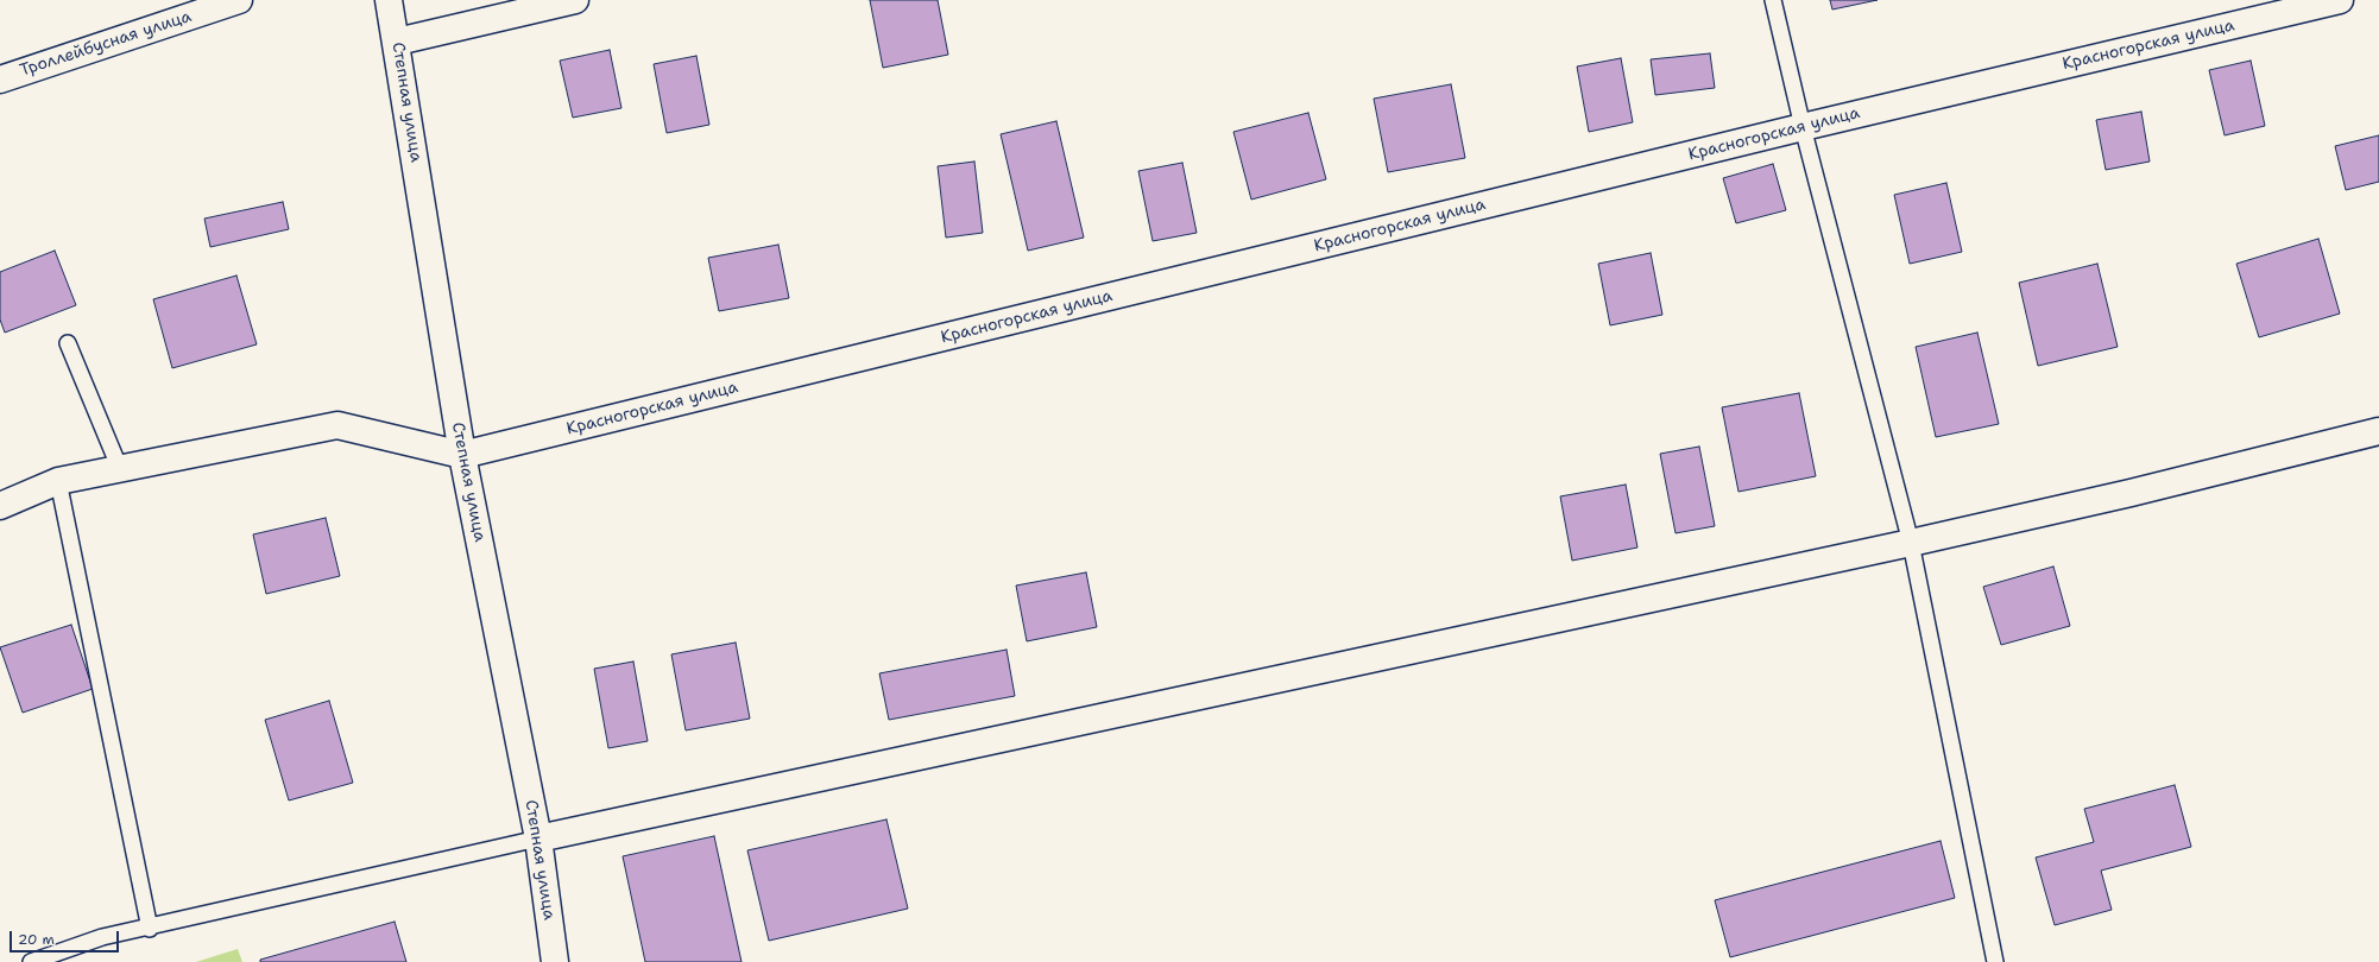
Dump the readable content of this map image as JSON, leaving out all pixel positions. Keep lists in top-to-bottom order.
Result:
{
  "streets": {
    "street": ["Троллейбусная улица", "Красногорская улица", "Степная улица"]
  },
  "crossings": [
    ["Красногорская улица", "Степная улица"]
  ],
  "scale_bar": "20 m"
}
